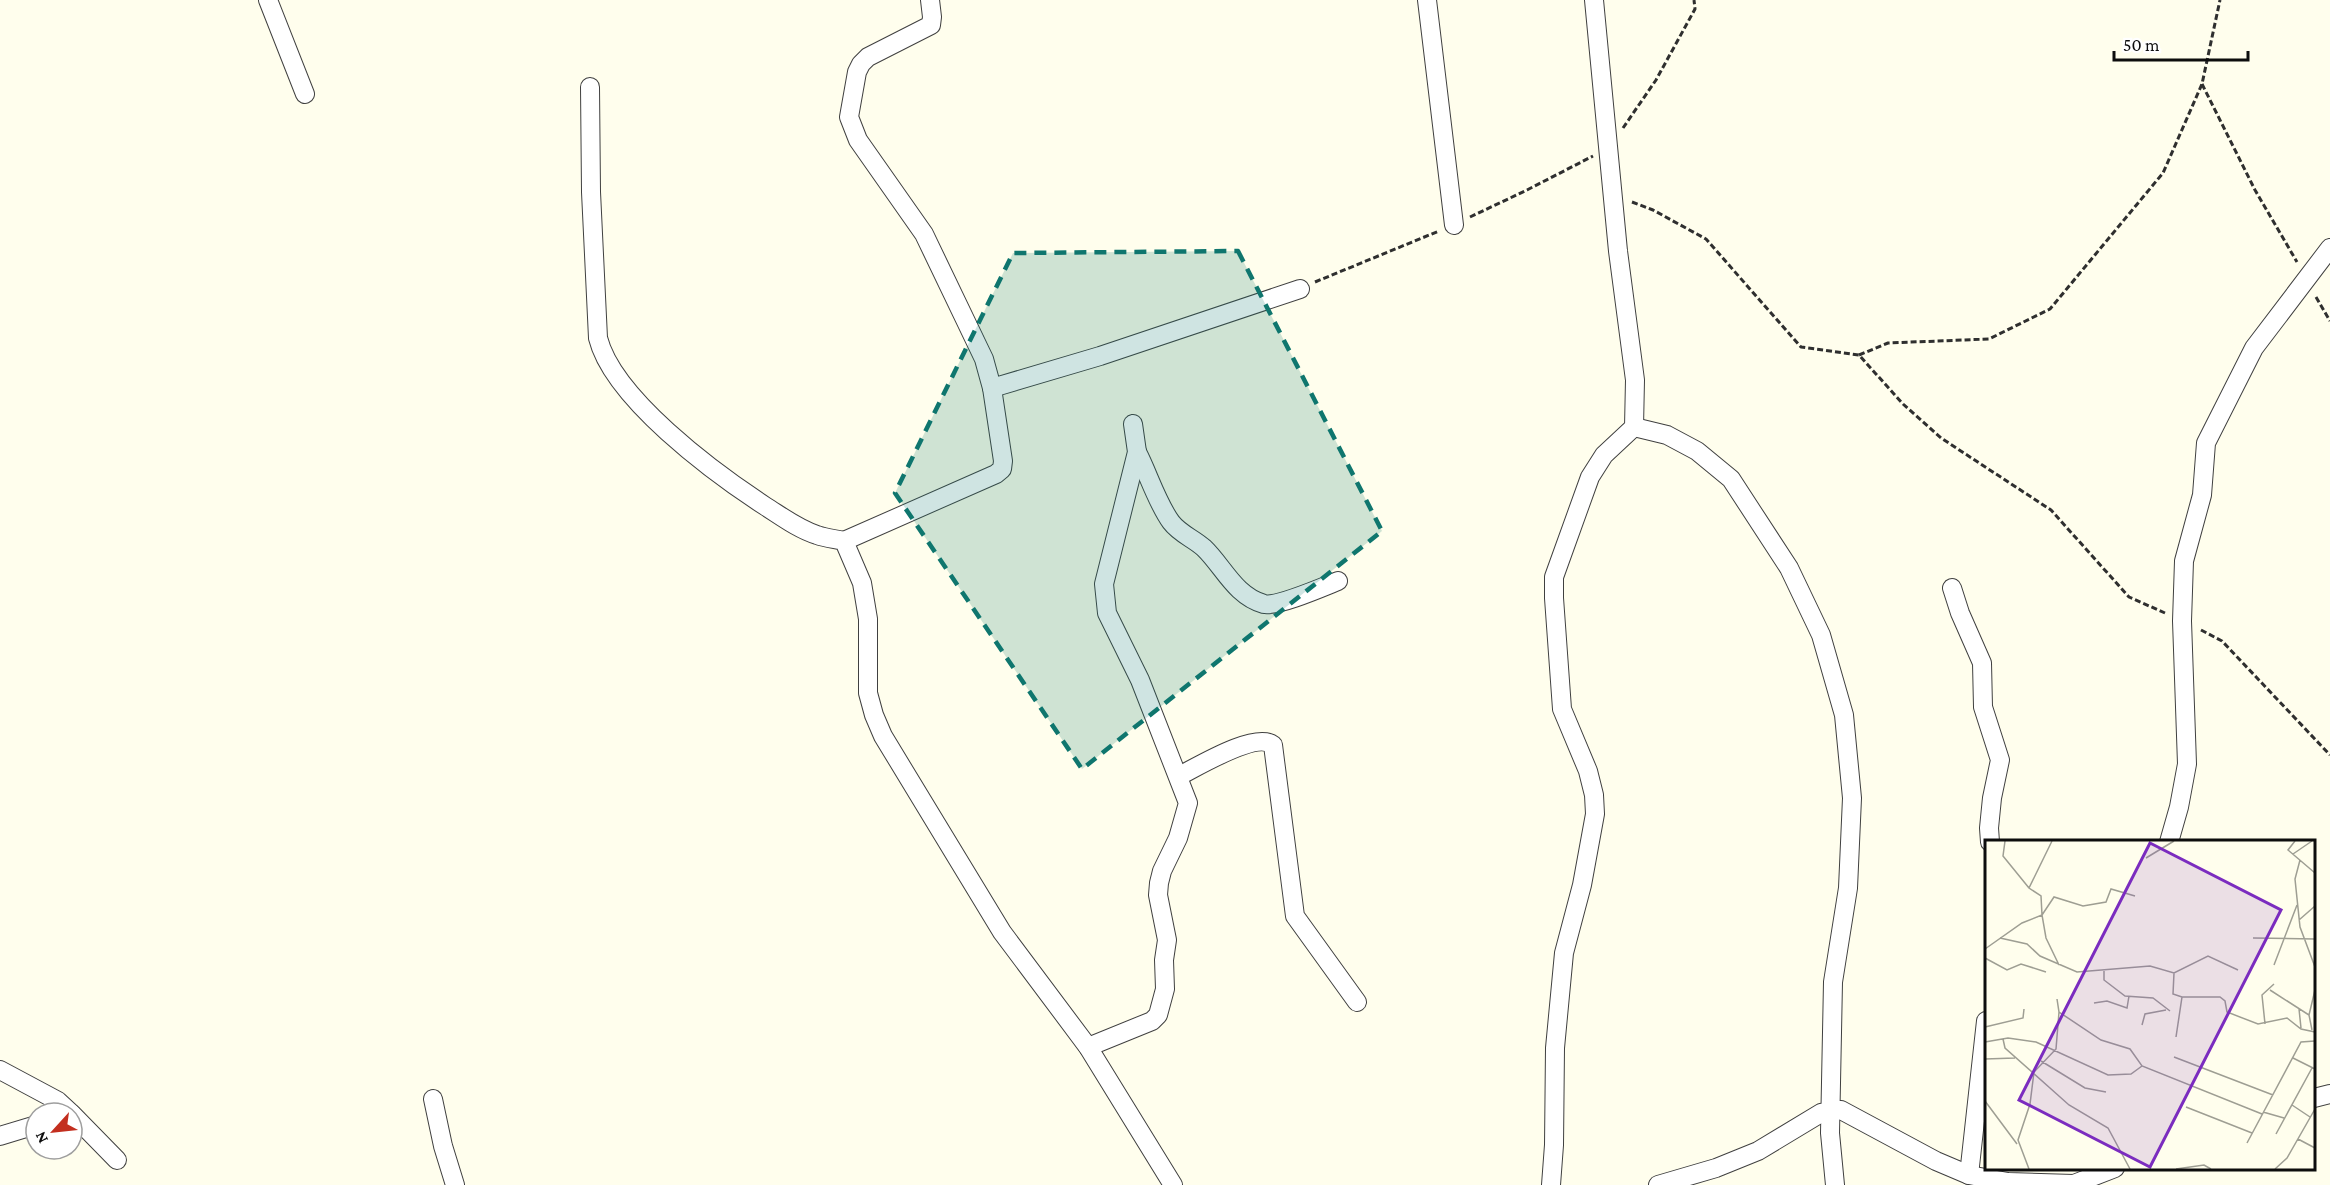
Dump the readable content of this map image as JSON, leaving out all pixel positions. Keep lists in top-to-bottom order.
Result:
{
  "scale_bar": "50 m",
  "north": "bottom left"
}
